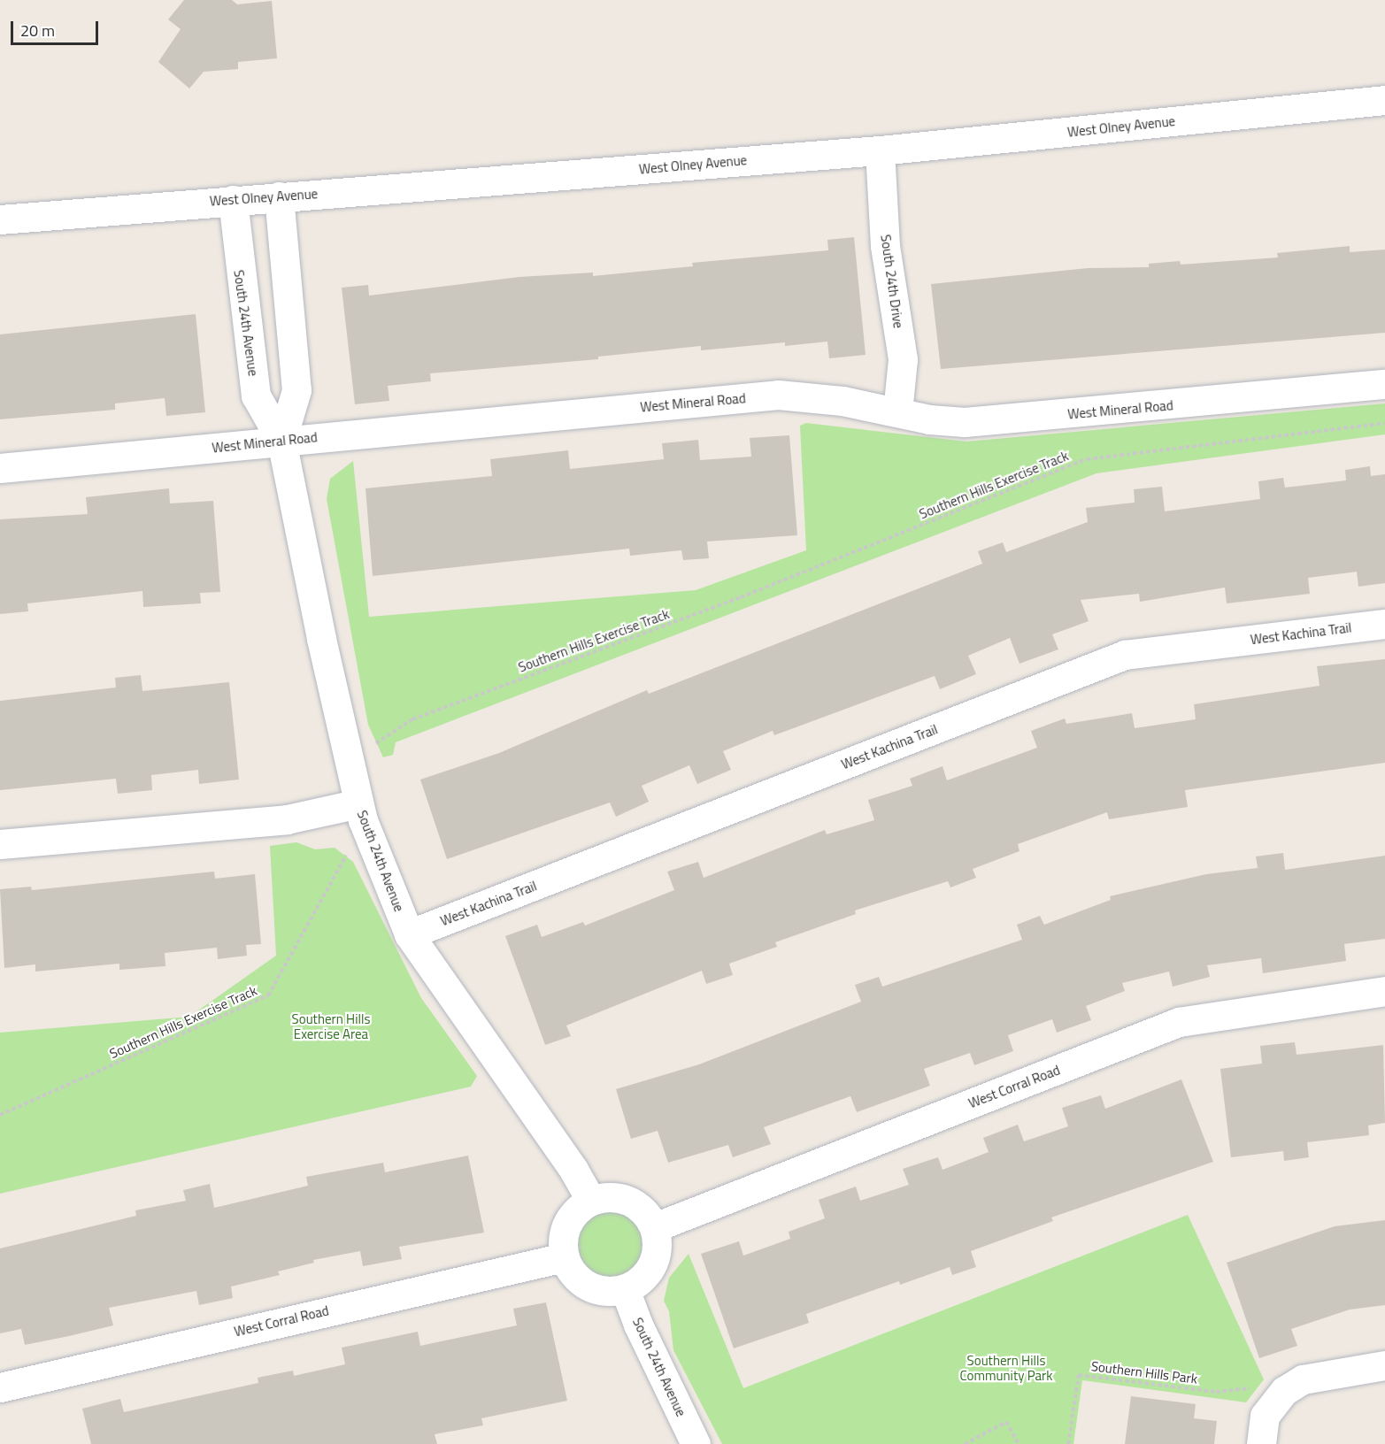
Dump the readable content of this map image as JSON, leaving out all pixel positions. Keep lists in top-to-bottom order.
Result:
{
  "streets": {
    "street": [
      "West Olney Avenue",
      "South 24th Drive",
      "South 24th Avenue",
      "West Mineral Road",
      "West Kachina Trail",
      "West Corral Road"
    ],
    "path": ["Southern Hills Exercise Track", "Southern Hills Park"]
  },
  "crossings": [
    ["West Olney Avenue", "South 24th Drive"],
    ["West Olney Avenue", "South 24th Avenue"],
    ["South 24th Drive", "West Mineral Road"],
    ["South 24th Avenue", "West Mineral Road"],
    ["South 24th Avenue", "Southern Hills Exercise Track"],
    ["South 24th Avenue", "West Kachina Trail"],
    ["South 24th Avenue", "West Corral Road"]
  ],
  "parks": ["Southern Hills Exercise Area", "Southern Hills Community Park"],
  "scale_bar": "20 m"
}
